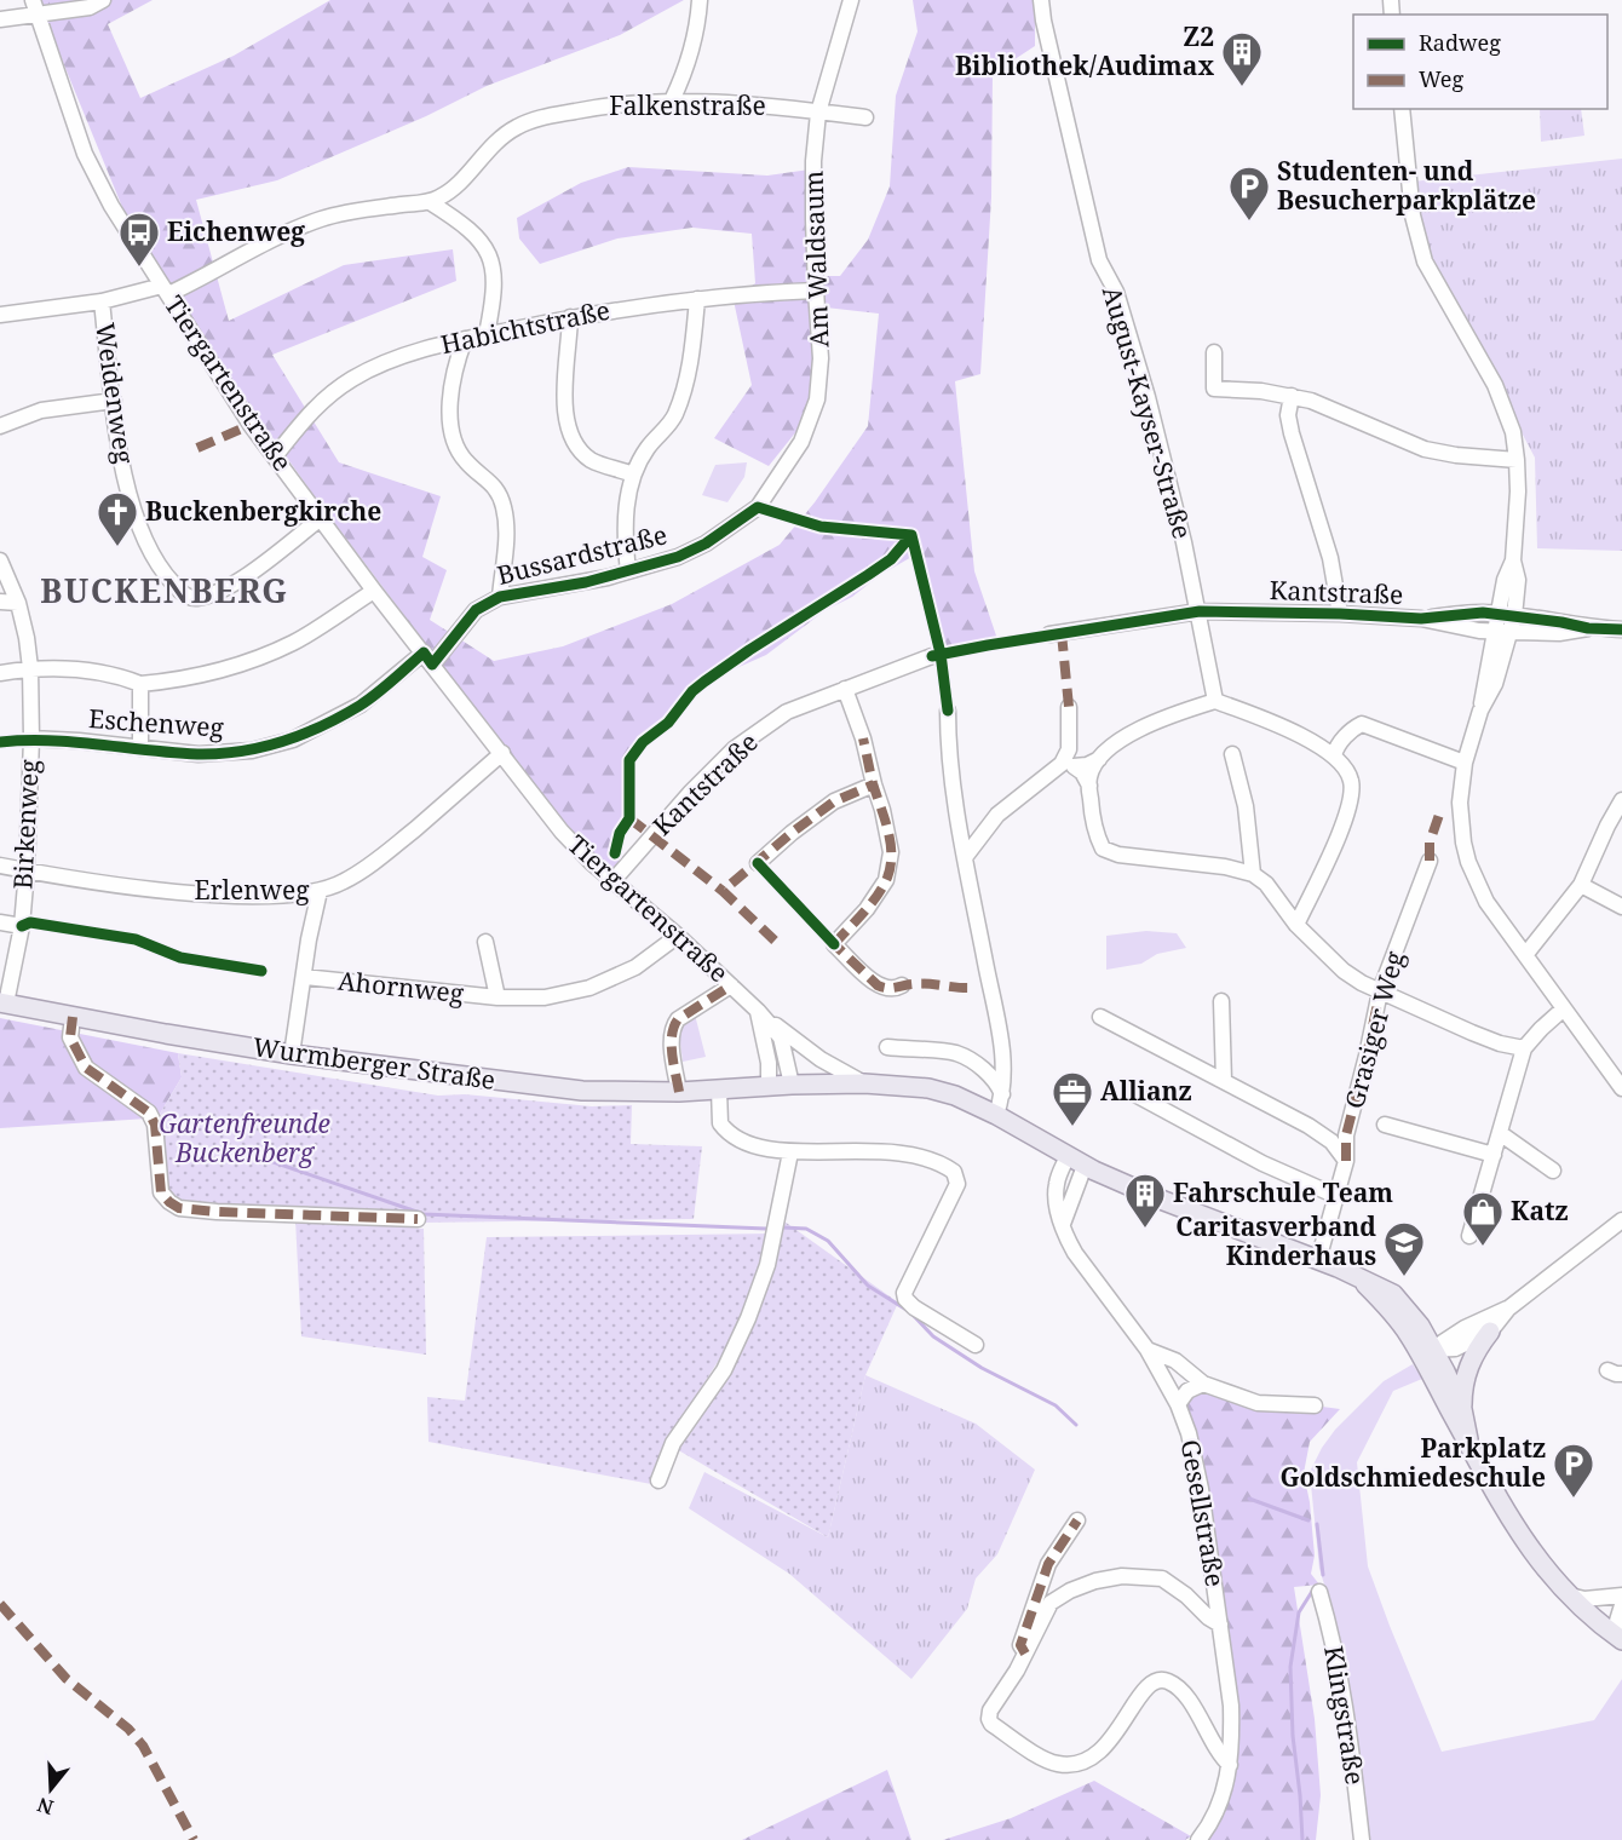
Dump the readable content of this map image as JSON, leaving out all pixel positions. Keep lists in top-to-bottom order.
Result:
{
  "streets": {
    "main road": ["Wurmberger Straße"],
    "street": [
      "Falkenstraße",
      "Am Waldsaum",
      "Habichtstraße",
      "Tiergartenstraße",
      "Weidenweg",
      "August-Kayser-Straße",
      "Bussardstraße",
      "Kantstraße",
      "Eschenweg",
      "Birkenweg",
      "Erlenweg",
      "Ahornweg",
      "Grasiger Weg",
      "Gesellstraße",
      "Klingstraße"
    ]
  },
  "crossings": [
    ["Falkenstraße", "Am Waldsaum"],
    ["Falkenstraße", "Tiergartenstraße"],
    ["Am Waldsaum", "Habichtstraße"],
    ["Am Waldsaum", "Bussardstraße"],
    ["Habichtstraße", "Tiergartenstraße"],
    ["Tiergartenstraße", "Weidenweg"],
    ["Tiergartenstraße", "Bussardstraße"],
    ["Tiergartenstraße", "Kantstraße"],
    ["Tiergartenstraße", "Eschenweg"],
    ["Tiergartenstraße", "Erlenweg"],
    ["Tiergartenstraße", "Ahornweg"],
    ["Tiergartenstraße", "Wurmberger Straße"],
    ["August-Kayser-Straße", "Kantstraße"],
    ["Bussardstraße", "Eschenweg"],
    ["Eschenweg", "Birkenweg"],
    ["Birkenweg", "Erlenweg"],
    ["Birkenweg", "Wurmberger Straße"],
    ["Grasiger Weg", "Wurmberger Straße"],
    ["Wurmberger Straße", "Gesellstraße"]
  ],
  "districts": ["BUCKENBERG"],
  "parks": ["Gartenfreunde Buckenberg"],
  "places": {
    "building": ["Z2 Bibliothek/Audimax", "Fahrschule Team"],
    "parking": ["Studenten- und Besucherparkplätze", "Parkplatz Goldschmiedeschule"],
    "bus stop": ["Eichenweg"],
    "church": ["Buckenbergkirche"],
    "office": ["Allianz"],
    "shop": ["Katz"],
    "school or university": ["Caritasverband Kinderhaus"]
  },
  "legend": ["Radweg", "Weg"],
  "north": "bottom"
}
